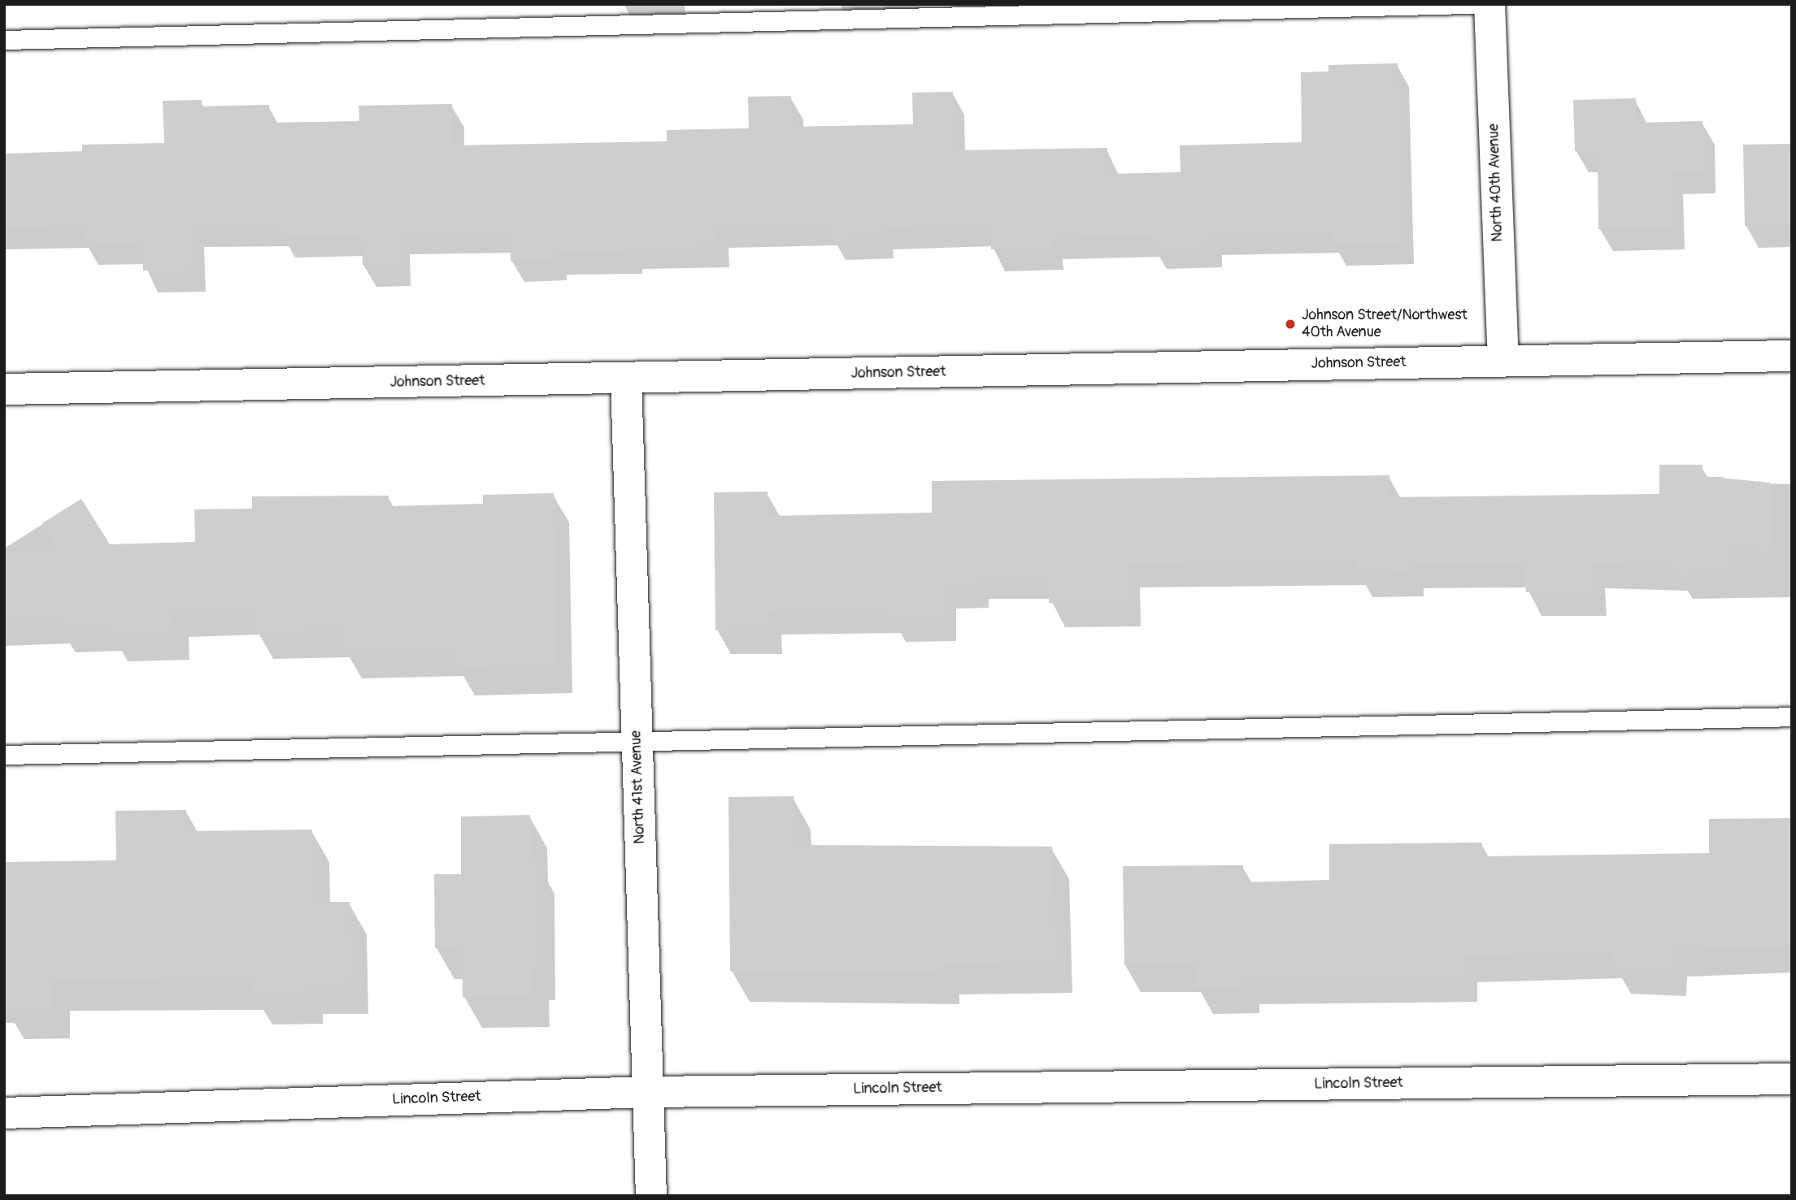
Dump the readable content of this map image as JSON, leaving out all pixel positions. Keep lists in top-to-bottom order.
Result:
{
  "streets": {
    "street": [
      "North 40th Avenue",
      "Johnson Street",
      "North 41st Avenue",
      "Lincoln Street"
    ]
  },
  "crossings": [
    ["North 40th Avenue", "Johnson Street"],
    ["Johnson Street", "North 41st Avenue"],
    ["North 41st Avenue", "Lincoln Street"]
  ],
  "places": ["Johnson Street/Northwest 40th Avenue"]
}
